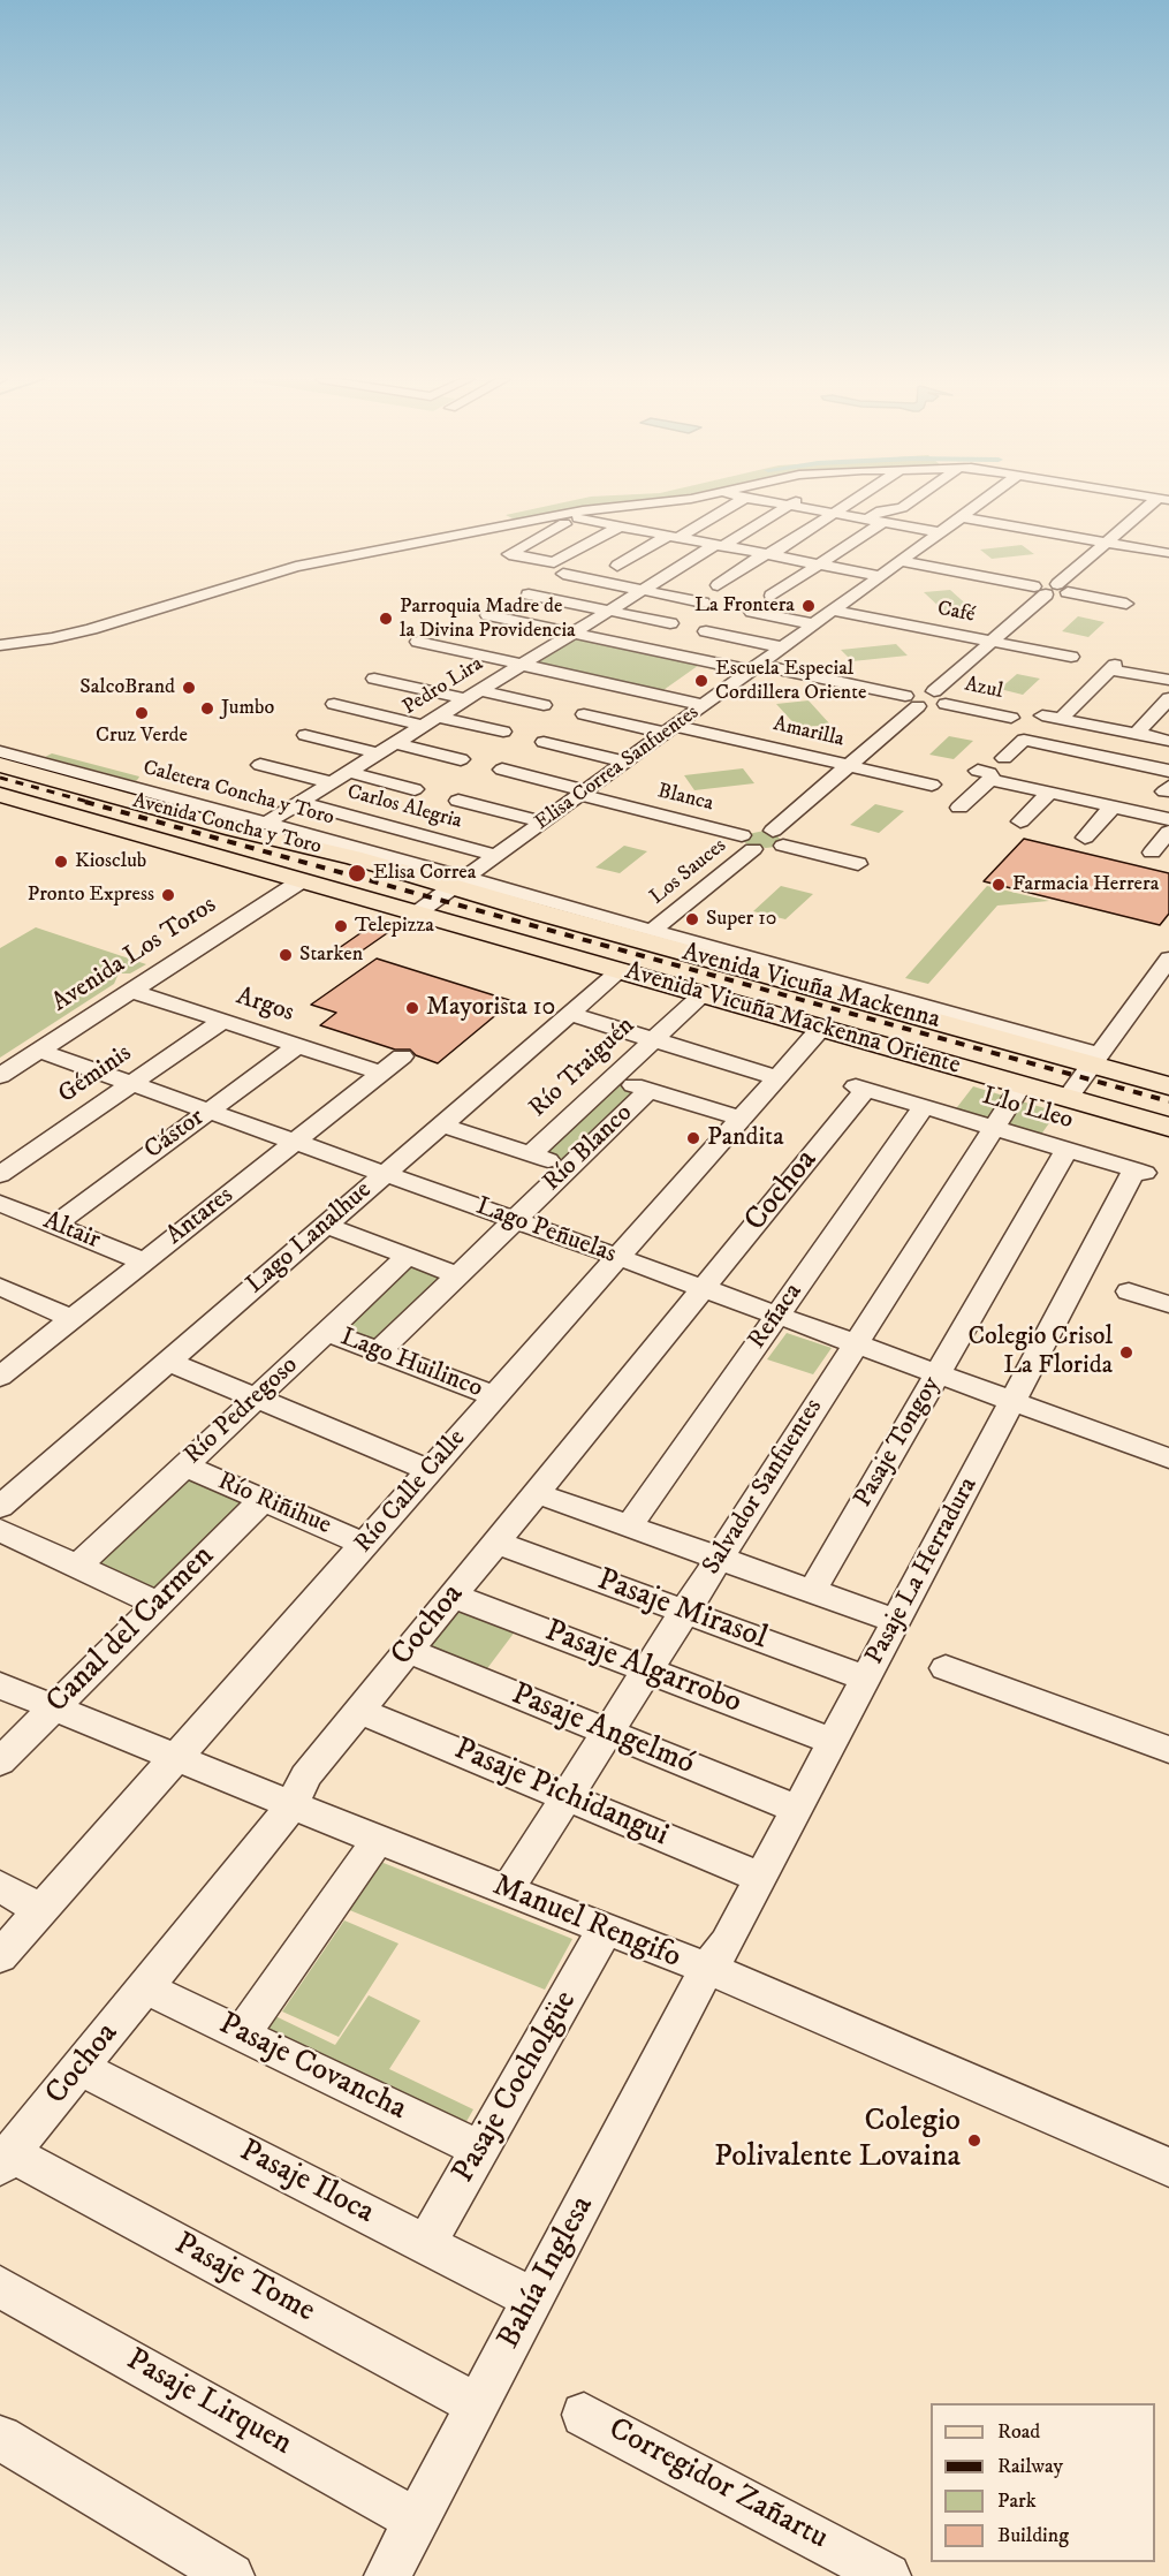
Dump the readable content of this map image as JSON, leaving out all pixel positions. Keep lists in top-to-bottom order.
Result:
{
  "streets": {
    "main road": ["Avenida Concha y Toro", "Avenida Vicuña Mackenna", "Avenida Vicuña Mackenna Oriente"],
    "street": [
      "Café",
      "Pedro Lira",
      "Azul",
      "Amarilla",
      "Elisa Correa Sanfuentes",
      "Caletera Concha y Toro",
      "Blanca",
      "Carlos Alegria",
      "Los Sauces",
      "Avenida Los Toros",
      "Argos",
      "Río Traiguén",
      "Géminis",
      "Llo Lleo",
      "Cástor",
      "Río Blanco",
      "Cochoa",
      "Antares",
      "Altair",
      "Lago Peñuelas",
      "Lago Lanalhue",
      "Reñaca",
      "Lago Huilinco",
      "Río Pedregoso",
      "Pasaje Tongoy",
      "Salvador Sanfuentes",
      "Río Calle Calle",
      "Río Riñihue",
      "Pasaje La Herradura",
      "Pasaje Mirasol",
      "Canal del Carmen",
      "Pasaje Algarrobo",
      "Pasaje Angelmó",
      "Pasaje Pichidangui",
      "Manuel Rengifo",
      "Pasaje Covancha",
      "Pasaje Cocholgüe",
      "Pasaje Iloca",
      "Bahía Inglesa",
      "Pasaje Tome",
      "Pasaje Lirquen",
      "Corregidor Zañartu"
    ]
  },
  "crossings": [
    ["Café", "Elisa Correa Sanfuentes"],
    ["Pedro Lira", "Caletera Concha y Toro"],
    ["Pedro Lira", "Carlos Alegria"],
    ["Amarilla", "Elisa Correa Sanfuentes"],
    ["Elisa Correa Sanfuentes", "Caletera Concha y Toro"],
    ["Elisa Correa Sanfuentes", "Blanca"],
    ["Elisa Correa Sanfuentes", "Carlos Alegria"],
    ["Elisa Correa Sanfuentes", "Avenida Concha y Toro"],
    ["Elisa Correa Sanfuentes", "Avenida Vicuña Mackenna"],
    ["Elisa Correa Sanfuentes", "Avenida Vicuña Mackenna Oriente"],
    ["Caletera Concha y Toro", "Avenida Concha y Toro"],
    ["Caletera Concha y Toro", "Los Sauces"],
    ["Caletera Concha y Toro", "Avenida Vicuña Mackenna"],
    ["Blanca", "Los Sauces"],
    ["Avenida Concha y Toro", "Avenida Los Toros"],
    ["Avenida Concha y Toro", "Avenida Vicuña Mackenna"],
    ["Avenida Concha y Toro", "Avenida Vicuña Mackenna Oriente"],
    ["Avenida Los Toros", "Argos"],
    ["Avenida Los Toros", "Lago Peñuelas"],
    ["Argos", "Géminis"],
    ["Argos", "Cástor"],
    ["Argos", "Antares"],
    ["Avenida Vicuña Mackenna Oriente", "Río Traiguén"],
    ["Avenida Vicuña Mackenna Oriente", "Lago Lanalhue"],
    ["Avenida Vicuña Mackenna Oriente", "Salvador Sanfuentes"],
    ["Avenida Vicuña Mackenna Oriente", "Río Calle Calle"],
    ["Géminis", "Lago Peñuelas"],
    ["Llo Lleo", "Cochoa"],
    ["Llo Lleo", "Reñaca"],
    ["Llo Lleo", "Pasaje Tongoy"],
    ["Llo Lleo", "Salvador Sanfuentes"],
    ["Llo Lleo", "Pasaje La Herradura"],
    ["Cástor", "Altair"],
    ["Cástor", "Lago Peñuelas"],
    ["Río Blanco", "Lago Peñuelas"],
    ["Río Blanco", "Lago Huilinco"],
    ["Cochoa", "Lago Peñuelas"],
    ["Cochoa", "Pasaje Mirasol"],
    ["Cochoa", "Pasaje Algarrobo"],
    ["Cochoa", "Pasaje Angelmó"],
    ["Cochoa", "Pasaje Pichidangui"],
    ["Cochoa", "Manuel Rengifo"],
    ["Cochoa", "Pasaje Covancha"],
    ["Cochoa", "Pasaje Iloca"],
    ["Cochoa", "Pasaje Tome"],
    ["Antares", "Altair"],
    ["Antares", "Lago Peñuelas"],
    ["Lago Peñuelas", "Lago Lanalhue"],
    ["Lago Peñuelas", "Reñaca"],
    ["Lago Peñuelas", "Pasaje Tongoy"],
    ["Lago Peñuelas", "Salvador Sanfuentes"],
    ["Lago Peñuelas", "Río Calle Calle"],
    ["Lago Peñuelas", "Pasaje La Herradura"],
    ["Lago Huilinco", "Río Pedregoso"],
    ["Lago Huilinco", "Río Calle Calle"],
    ["Río Pedregoso", "Río Riñihue"],
    ["Salvador Sanfuentes", "Pasaje Mirasol"],
    ["Salvador Sanfuentes", "Pasaje Algarrobo"],
    ["Salvador Sanfuentes", "Pasaje Angelmó"],
    ["Salvador Sanfuentes", "Pasaje Pichidangui"],
    ["Salvador Sanfuentes", "Manuel Rengifo"],
    ["Río Calle Calle", "Río Riñihue"],
    ["Río Calle Calle", "Manuel Rengifo"],
    ["Río Riñihue", "Canal del Carmen"],
    ["Pasaje La Herradura", "Pasaje Mirasol"],
    ["Pasaje La Herradura", "Pasaje Algarrobo"],
    ["Pasaje La Herradura", "Pasaje Angelmó"],
    ["Pasaje La Herradura", "Pasaje Pichidangui"],
    ["Pasaje La Herradura", "Manuel Rengifo"],
    ["Pasaje La Herradura", "Bahía Inglesa"],
    ["Canal del Carmen", "Manuel Rengifo"],
    ["Manuel Rengifo", "Pasaje Cocholgüe"],
    ["Manuel Rengifo", "Bahía Inglesa"],
    ["Pasaje Covancha", "Pasaje Cocholgüe"],
    ["Pasaje Cocholgüe", "Pasaje Iloca"],
    ["Pasaje Iloca", "Bahía Inglesa"],
    ["Bahía Inglesa", "Pasaje Tome"],
    ["Bahía Inglesa", "Pasaje Lirquen"]
  ],
  "places": [
    "La Frontera",
    "Parroquia Madre de la Divina Providencia",
    "Escuela Especial Cordillera Oriente",
    "SalcoBrand",
    "Jumbo",
    "Cruz Verde",
    "Kiosclub",
    "Elisa Correa",
    "Farmacia Herrera",
    "Pronto Express",
    "Super 10",
    "Telepizza",
    "Starken",
    "Mayorista 10",
    "Pandita",
    "Colegio Crisol La Florida",
    "Colegio Polivalente Lovaina"
  ],
  "legend": [
    "Road",
    "Railway",
    "Park",
    "Building"
  ]
}
